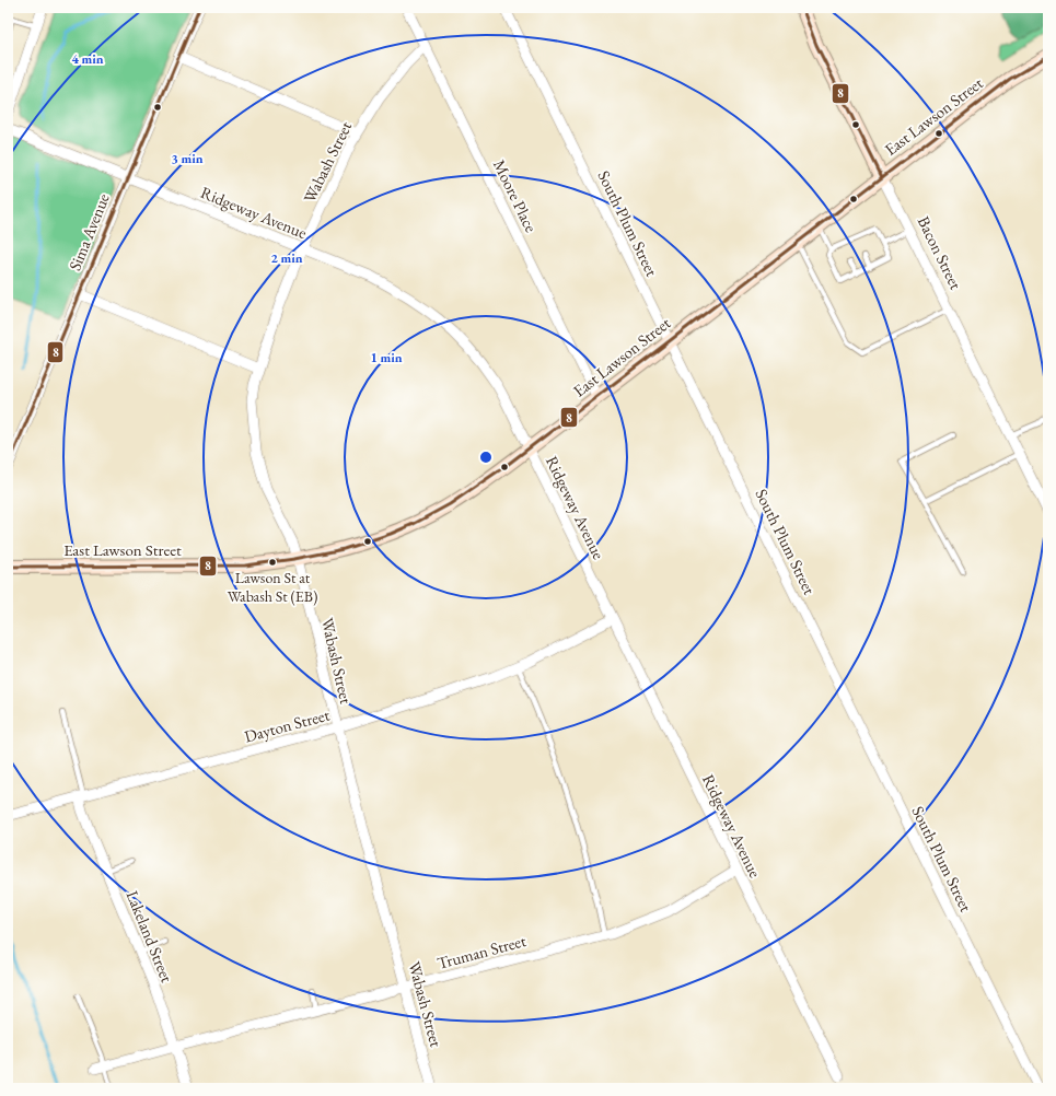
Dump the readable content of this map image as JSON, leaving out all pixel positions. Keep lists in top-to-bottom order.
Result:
{
  "streets": {
    "street": [
      "East Lawson Street",
      "Wabash Street",
      "Moore Place",
      "Ridgeway Avenue",
      "South Plum Street",
      "Sima Avenue",
      "Bacon Street",
      "Dayton Street",
      "Lakeland Street",
      "Truman Street"
    ]
  },
  "crossings": [
    ["East Lawson Street", "Wabash Street"],
    ["East Lawson Street", "Moore Place"],
    ["East Lawson Street", "Ridgeway Avenue"],
    ["East Lawson Street", "South Plum Street"],
    ["East Lawson Street", "Bacon Street"],
    ["Wabash Street", "Moore Place"],
    ["Wabash Street", "Ridgeway Avenue"],
    ["Wabash Street", "Dayton Street"],
    ["Wabash Street", "Truman Street"],
    ["Ridgeway Avenue", "Sima Avenue"],
    ["Ridgeway Avenue", "Dayton Street"],
    ["Ridgeway Avenue", "Truman Street"],
    ["Dayton Street", "Lakeland Street"],
    ["Lakeland Street", "Truman Street"]
  ],
  "places": ["Lawson St at Wabash St (EB)"],
  "lines": ["transit line 8"],
  "rings": [
    "4 min",
    "3 min",
    "2 min",
    "1 min"
  ]
}
